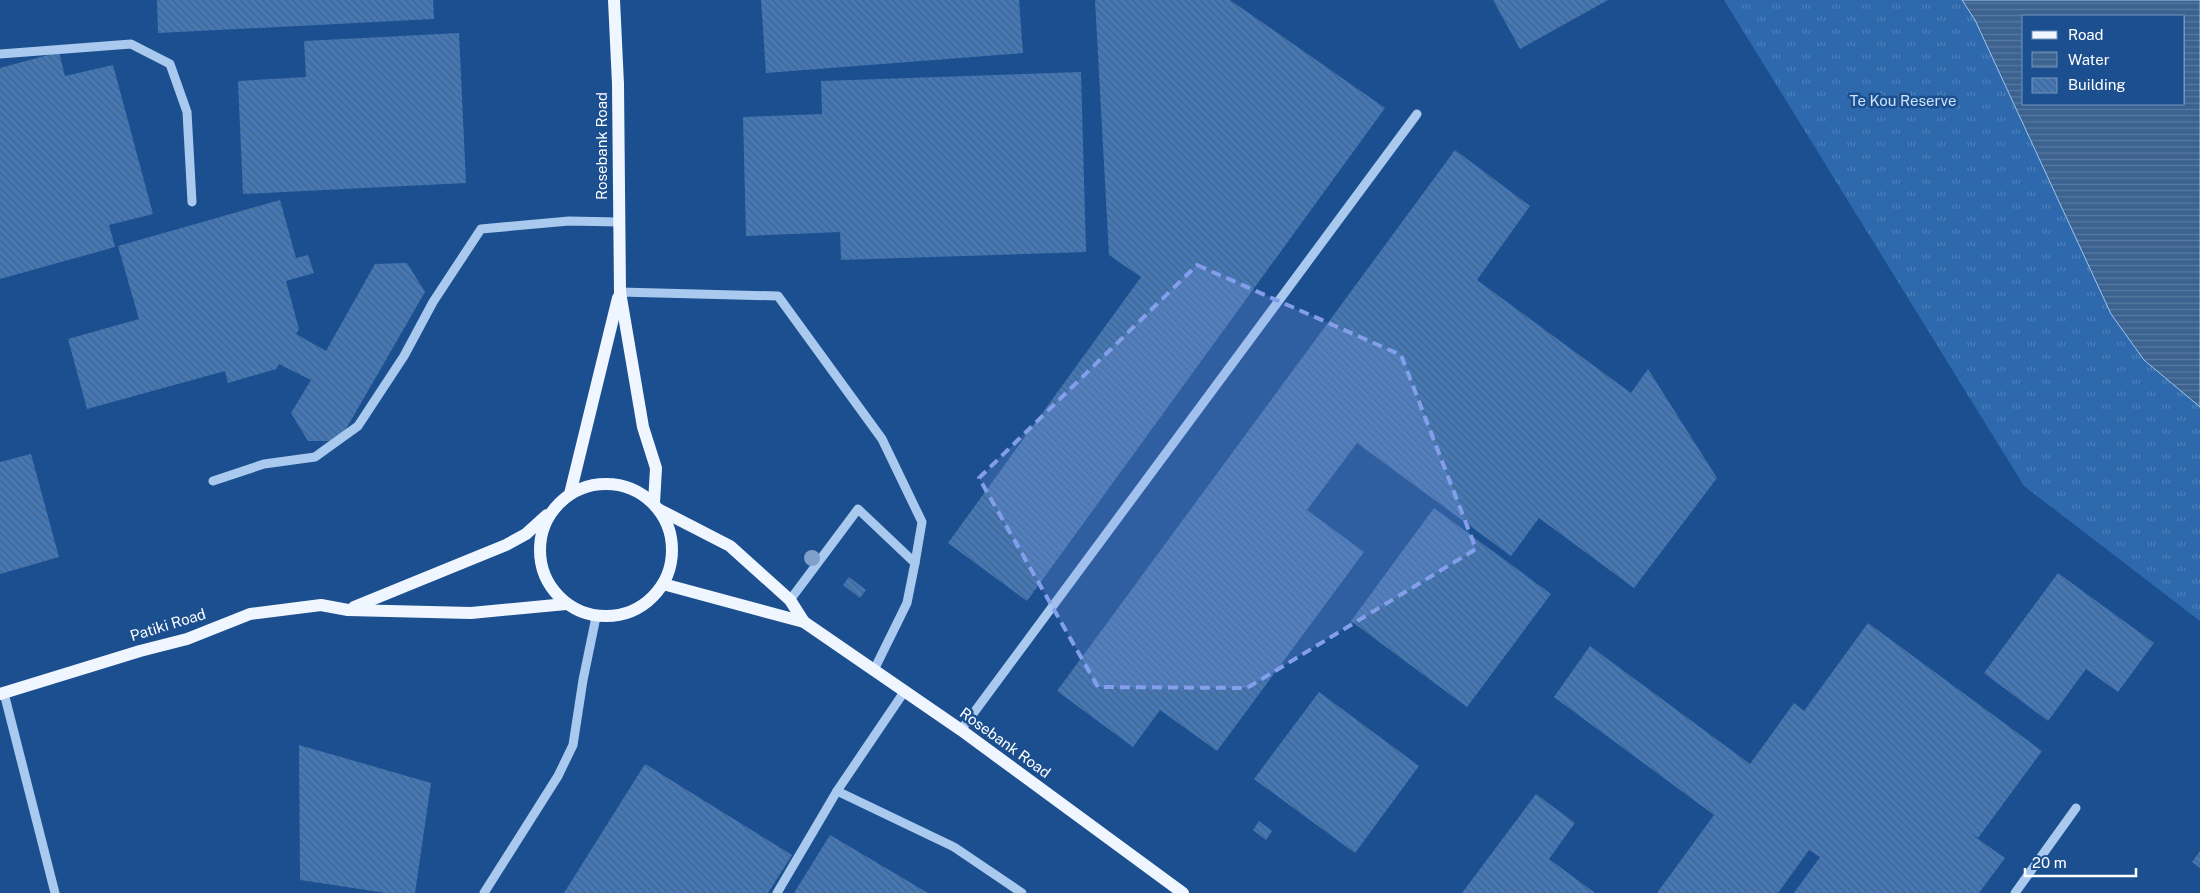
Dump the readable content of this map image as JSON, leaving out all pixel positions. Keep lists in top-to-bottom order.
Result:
{
  "streets": {
    "main road": ["Rosebank Road", "Patiki Road"]
  },
  "crossings": [
    ["Rosebank Road", "Patiki Road"]
  ],
  "parks": ["Te Kou Reserve"],
  "legend": ["Road", "Water", "Building"],
  "scale_bar": "20 m"
}
